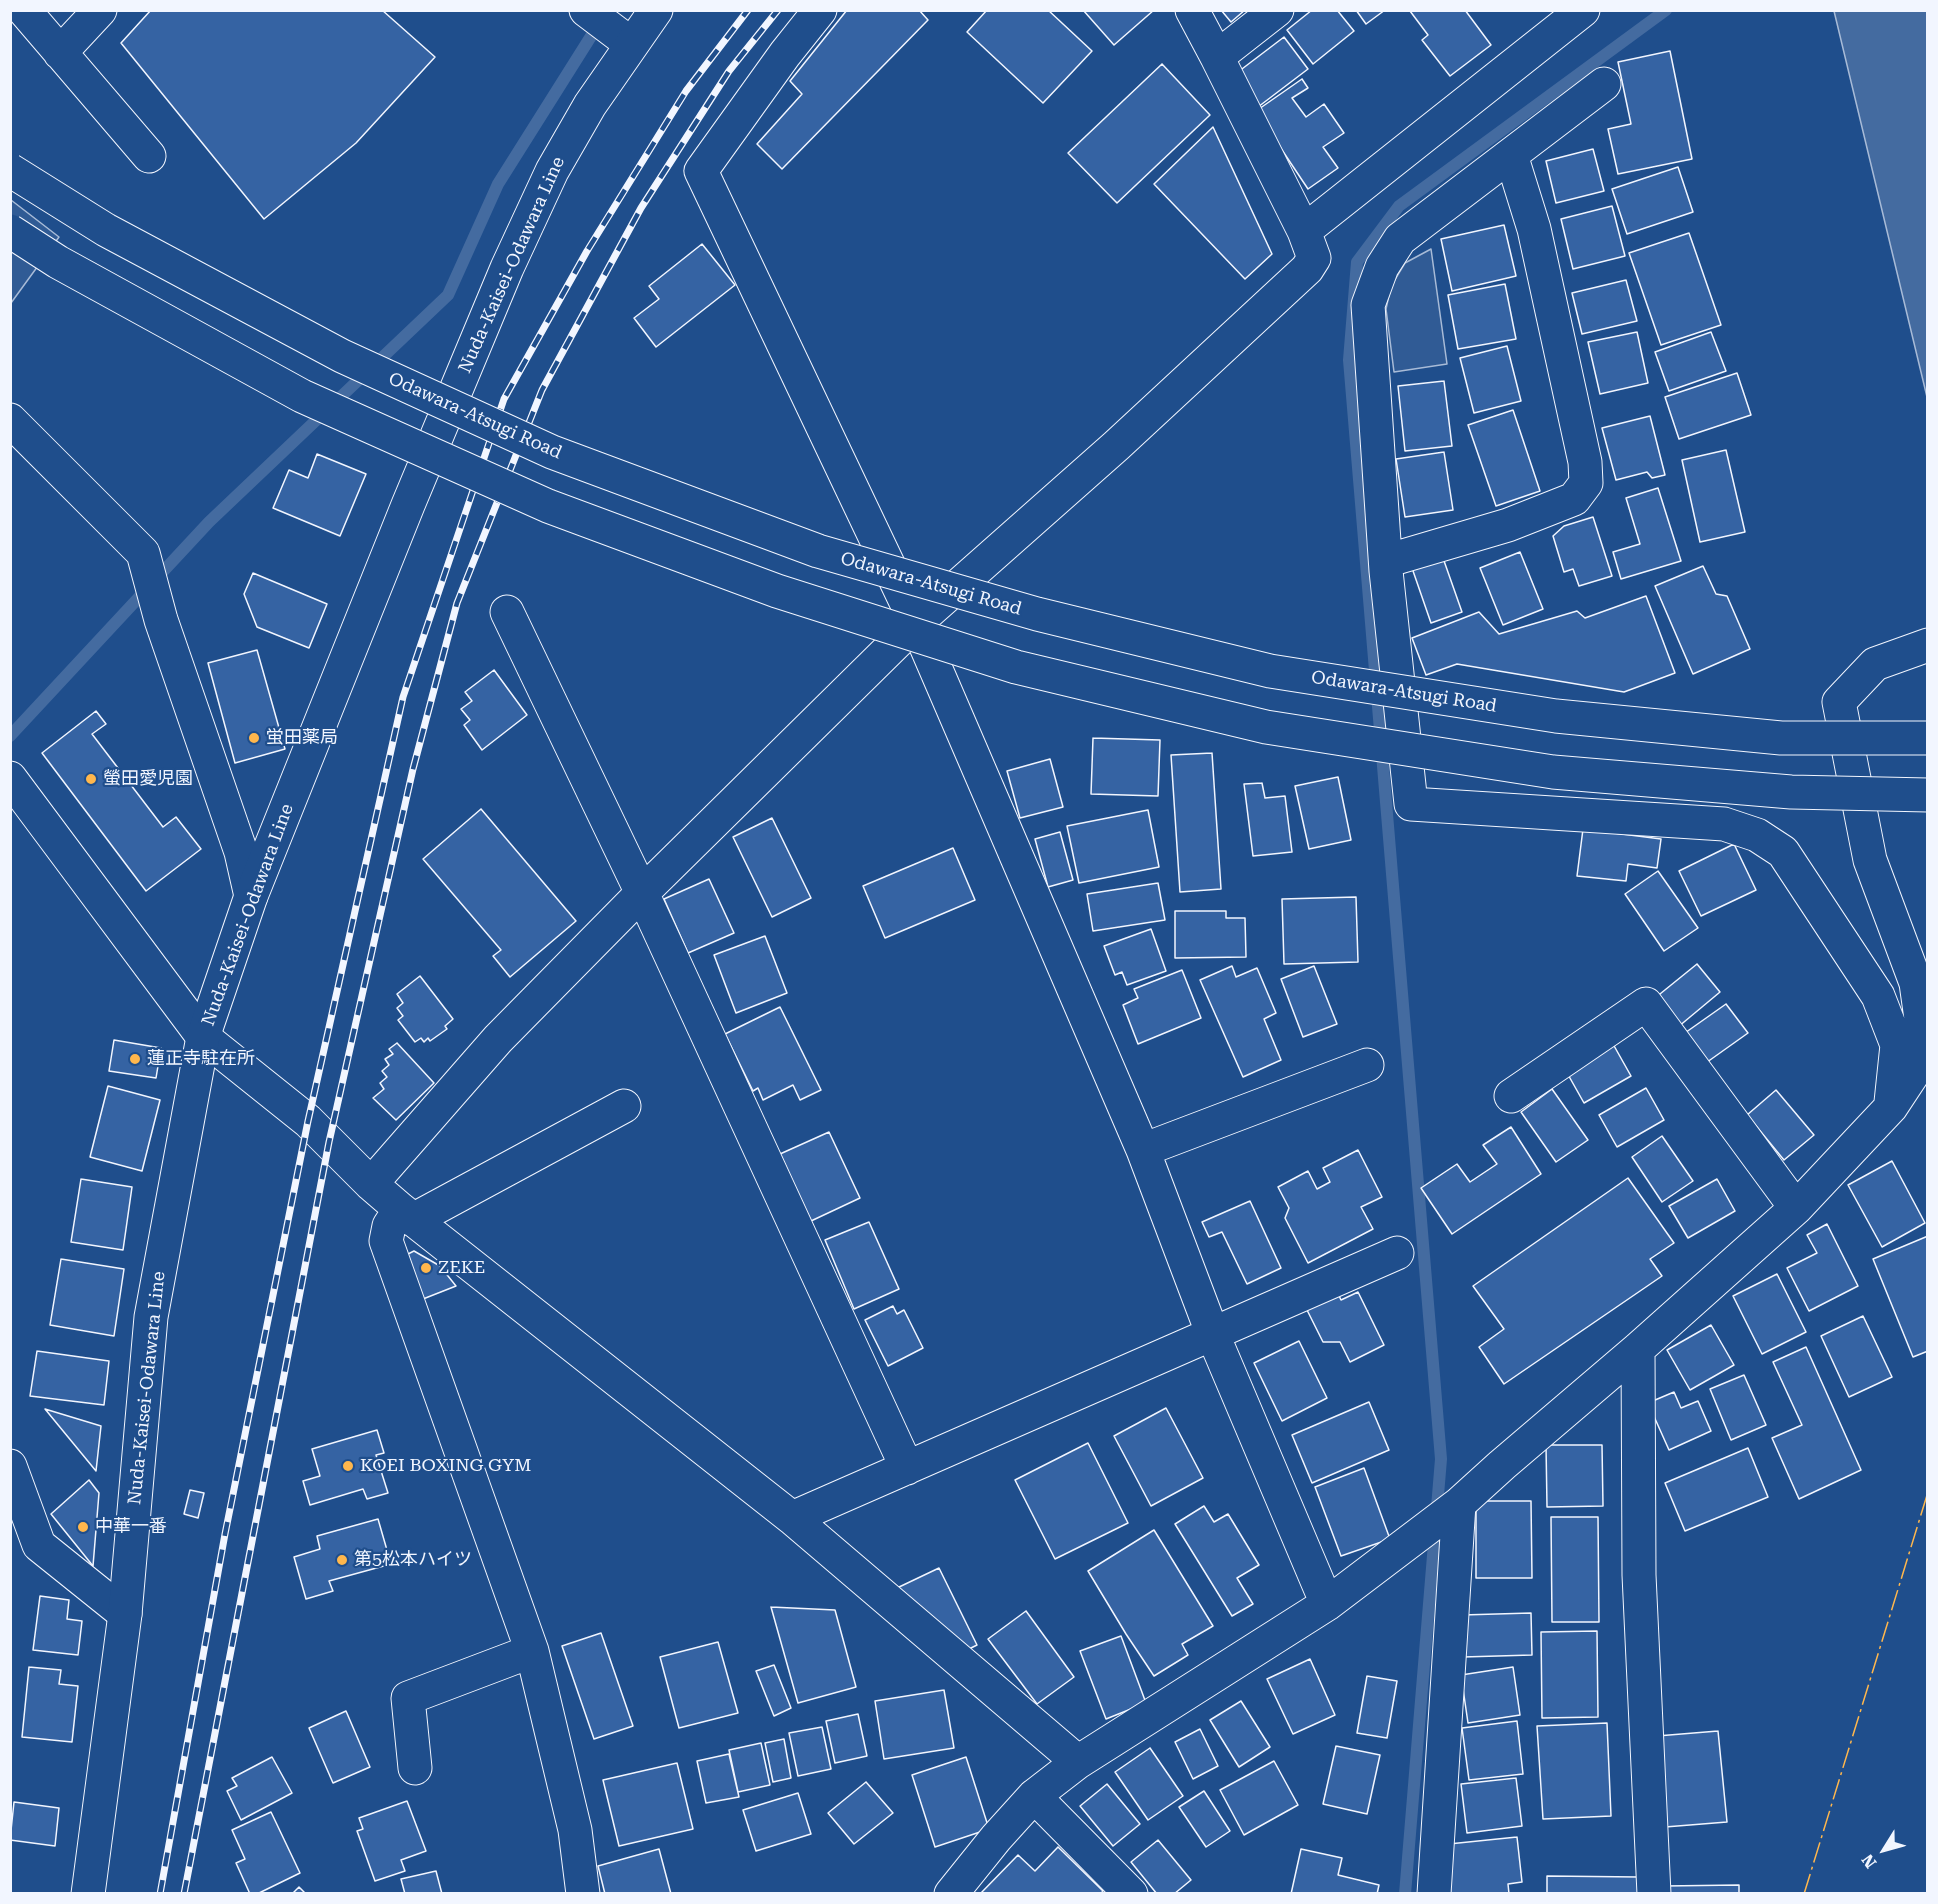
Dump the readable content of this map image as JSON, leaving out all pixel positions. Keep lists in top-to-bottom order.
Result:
{
  "streets": {
    "main road": ["Nuda-Kaisei-Odawara Line", "Odawara-Atsugi Road"]
  },
  "places": [
    "蛍田薬局",
    "螢田愛児園",
    "蓮正寺駐在所",
    "ZEKE",
    "KOEI BOXING GYM",
    "中華一番",
    "第5松本ハイツ"
  ],
  "north": "bottom left"
}
